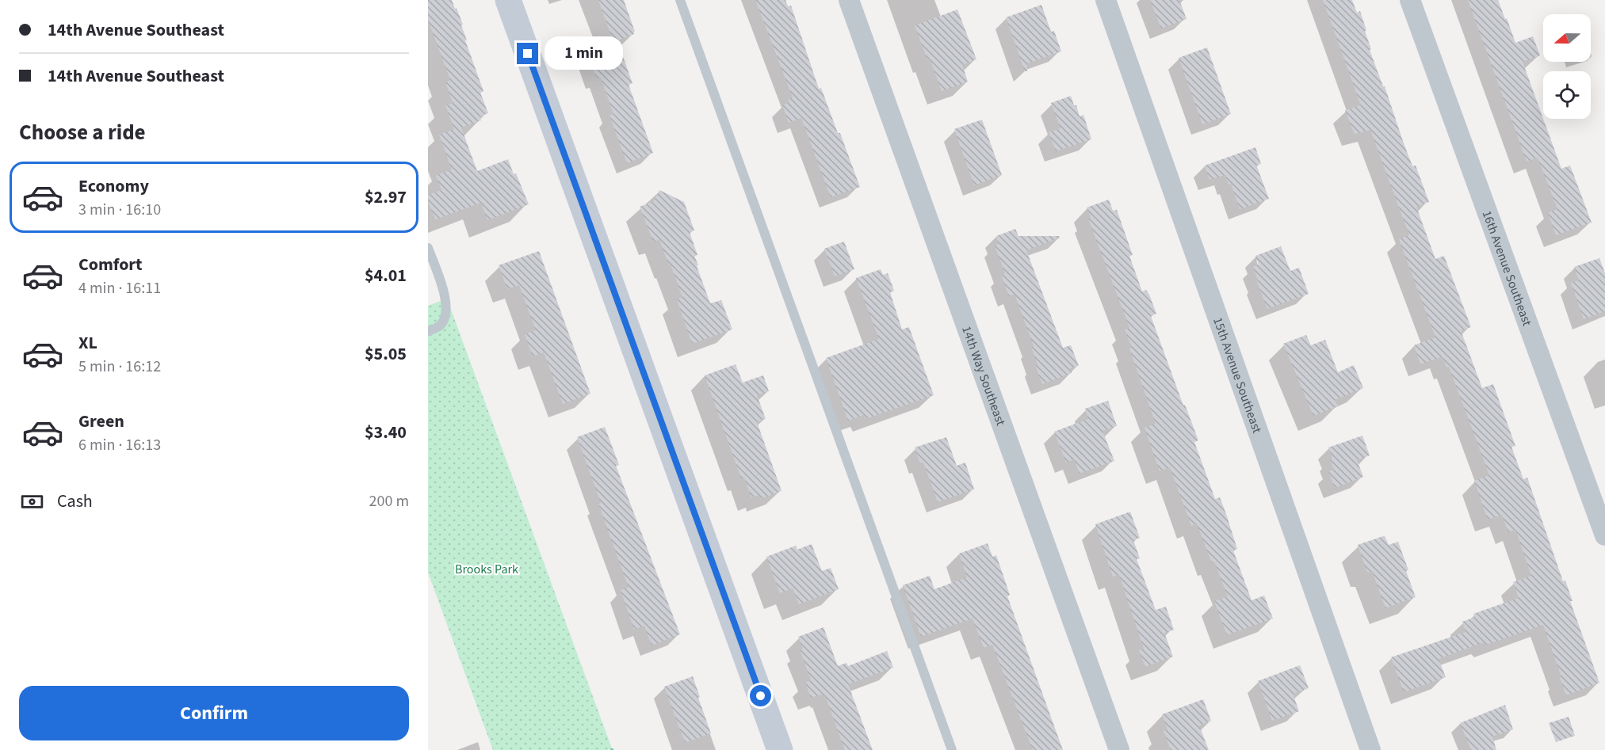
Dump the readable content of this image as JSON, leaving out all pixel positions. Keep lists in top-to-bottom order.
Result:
{
  "streets": {
    "street": ["16th Avenue Southeast", "14th Way Southeast", "15th Avenue Southeast"]
  },
  "parks": ["Brooks Park"],
  "north": "left",
  "page": {
    "banner": ["14th Avenue Southeast", "14th Avenue Southeast"],
    "bubble": "1 min",
    "heading": "Choose a ride",
    "list": [
      {
        "name": "Economy",
        "note": "3 min · 16:10",
        "value": "$2.97"
      },
      {
        "name": "Comfort",
        "note": "4 min · 16:11",
        "value": "$4.01"
      },
      {
        "name": "XL",
        "note": "5 min · 16:12",
        "value": "$5.05"
      },
      {
        "name": "Green",
        "note": "6 min · 16:13",
        "value": "$3.40"
      }
    ],
    "pay": ["Cash", "200 m"],
    "buttons": "Confirm"
  }
}
